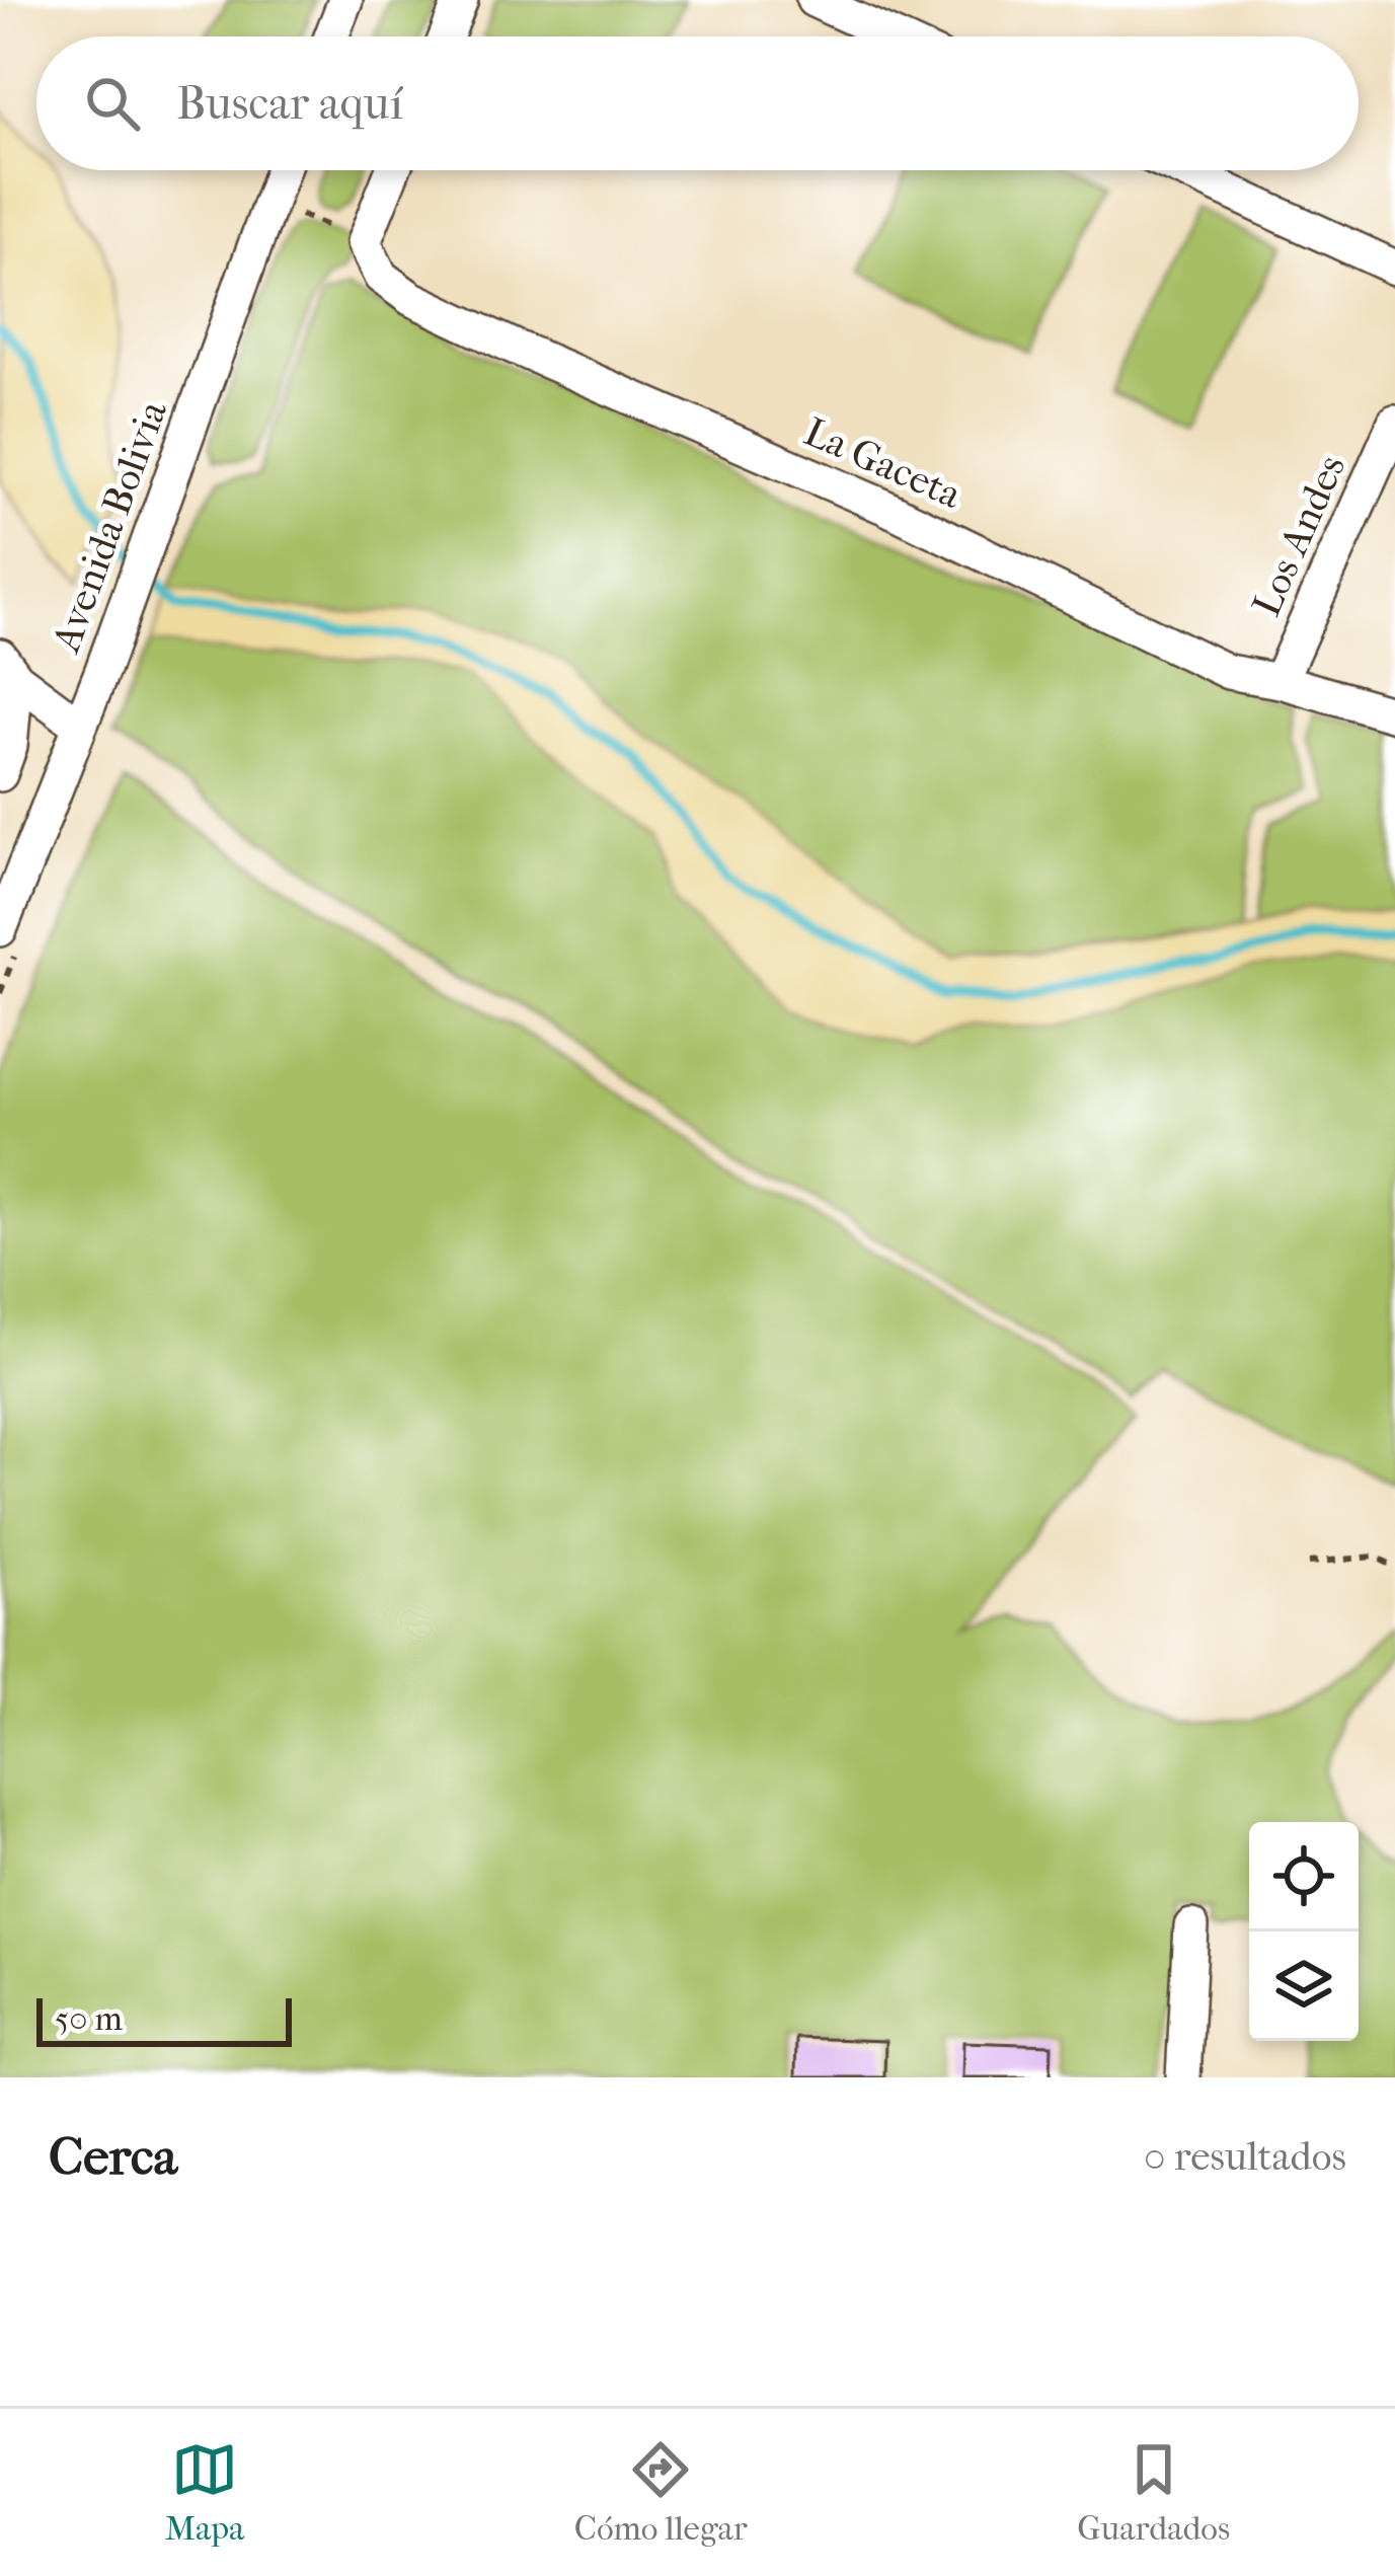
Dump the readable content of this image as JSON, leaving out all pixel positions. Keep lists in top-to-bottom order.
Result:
{
  "streets": {
    "street": ["La Gaceta", "Avenida Bolivia", "Los Andes"]
  },
  "crossings": [
    ["La Gaceta", "Los Andes"]
  ],
  "scale_bar": "50 m",
  "page": {
    "search": "Buscar aquí",
    "scale": "50 m",
    "heading": ["Cerca", "0 resultados"],
    "nav": ["Mapa", "Cómo llegar", "Guardados"]
  }
}
